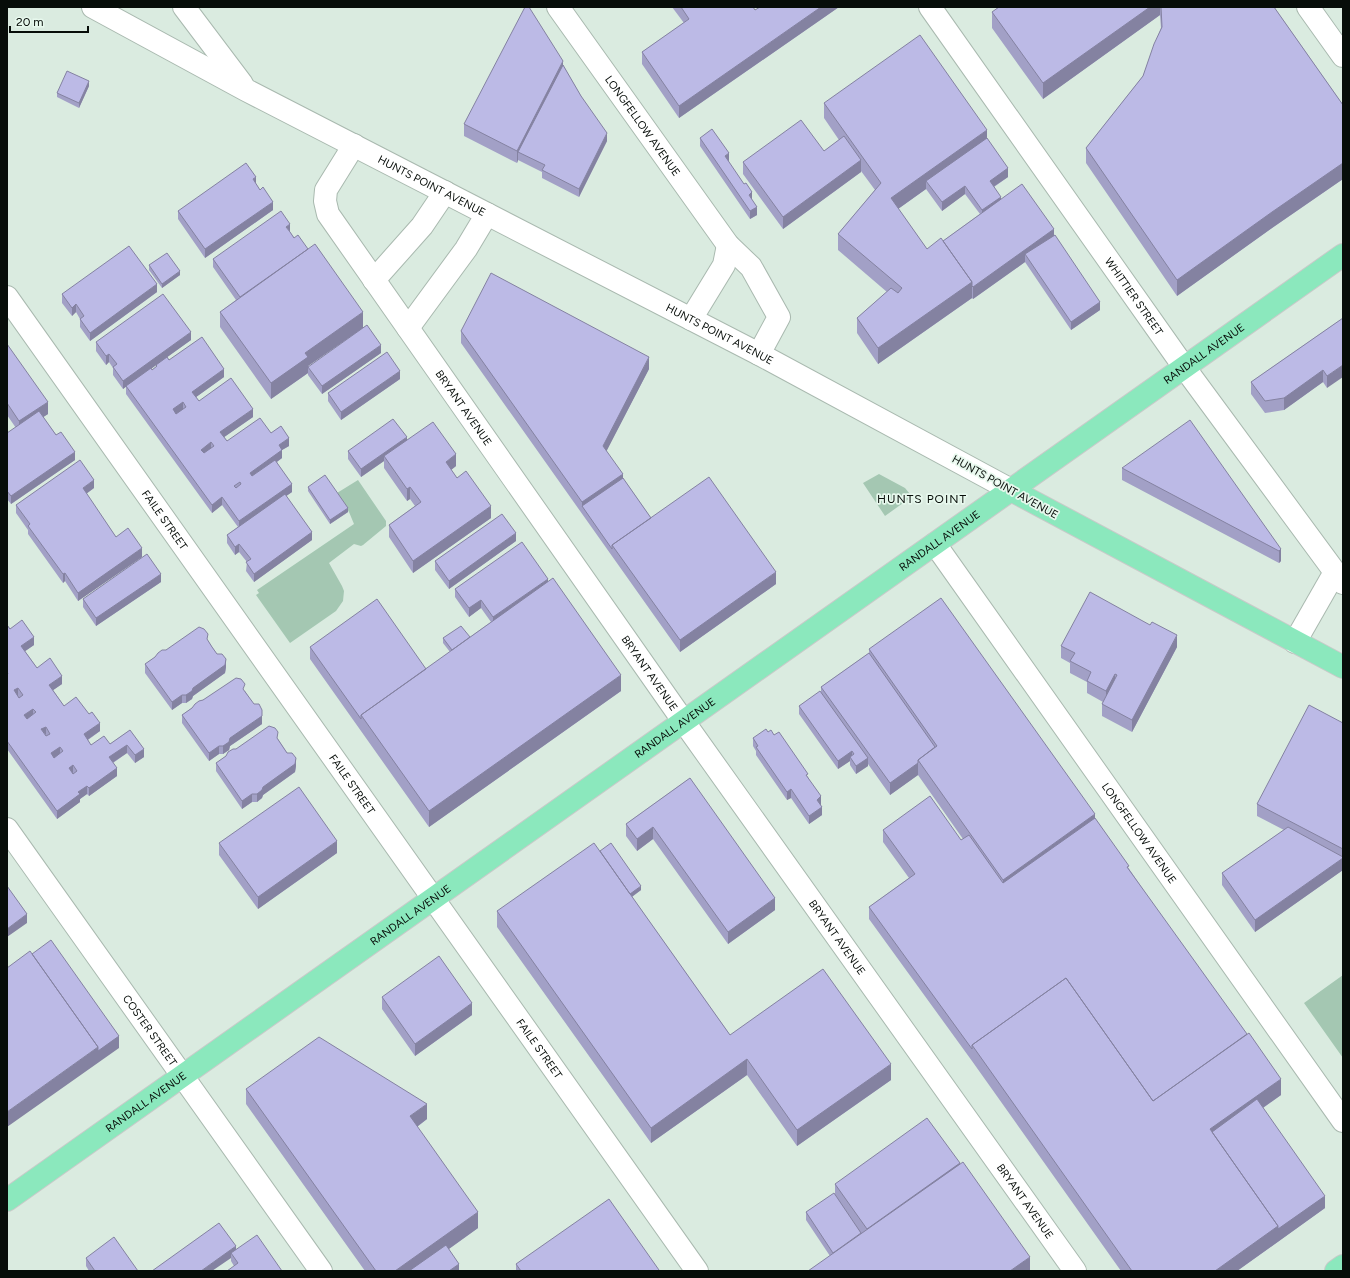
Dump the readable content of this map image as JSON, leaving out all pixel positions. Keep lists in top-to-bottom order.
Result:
{
  "streets": {
    "main road": ["HUNTS POINT AVENUE", "RANDALL AVENUE"],
    "street": [
      "LONGFELLOW AVENUE",
      "WHITTIER STREET",
      "BRYANT AVENUE",
      "FAILE STREET",
      "COSTER STREET"
    ]
  },
  "crossings": [
    ["LONGFELLOW AVENUE", "HUNTS POINT AVENUE"],
    ["LONGFELLOW AVENUE", "RANDALL AVENUE"],
    ["HUNTS POINT AVENUE", "RANDALL AVENUE"],
    ["HUNTS POINT AVENUE", "BRYANT AVENUE"],
    ["WHITTIER STREET", "RANDALL AVENUE"],
    ["RANDALL AVENUE", "BRYANT AVENUE"],
    ["RANDALL AVENUE", "FAILE STREET"],
    ["RANDALL AVENUE", "COSTER STREET"]
  ],
  "districts": ["HUNTS POINT"],
  "scale_bar": "20 m"
}
